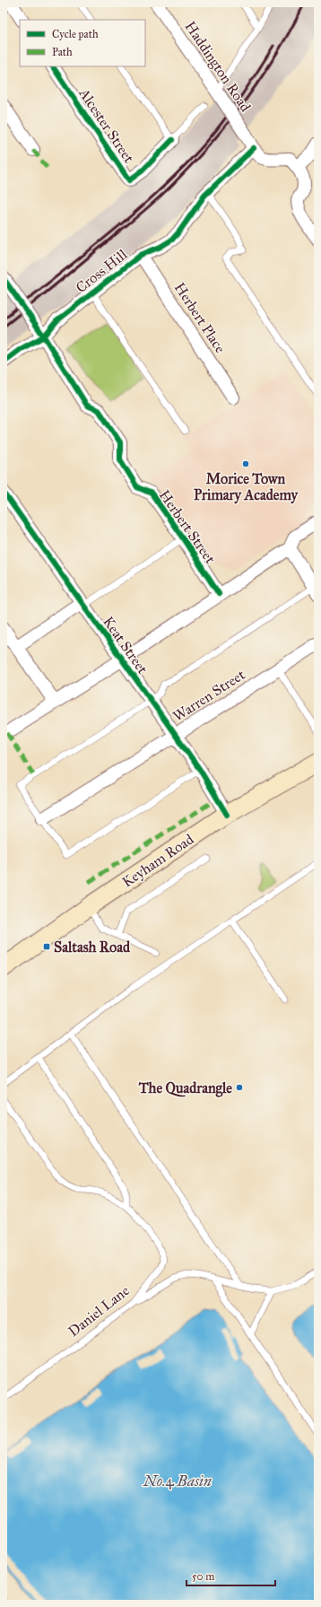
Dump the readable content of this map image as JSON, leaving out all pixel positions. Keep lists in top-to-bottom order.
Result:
{
  "streets": {
    "main road": ["Keyham Road"],
    "street": [
      "Haddington Road",
      "Alcester Street",
      "Cross Hill",
      "Herbert Place",
      "Herbert Street",
      "Keat Street",
      "Warren Street"
    ],
    "lane": ["Daniel Lane"]
  },
  "crossings": [
    ["Haddington Road", "Cross Hill"],
    ["Cross Hill", "Herbert Place"],
    ["Cross Hill", "Herbert Street"],
    ["Keat Street", "Warren Street"],
    ["Keat Street", "Keyham Road"]
  ],
  "water": ["No.4 Basin"],
  "places": {
    "other": ["Morice Town Primary Academy", "The Quadrangle"],
    "transit": ["Saltash Road"]
  },
  "legend": ["Cycle path", "Path"],
  "scale_bar": "50 m"
}
